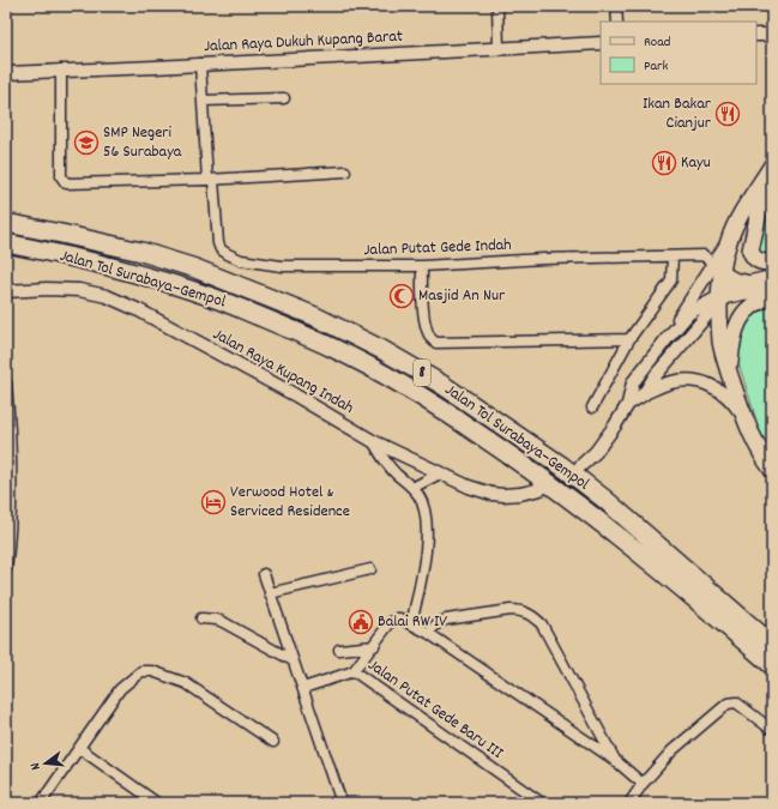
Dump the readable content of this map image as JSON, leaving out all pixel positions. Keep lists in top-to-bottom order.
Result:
{
  "streets": {
    "highway": ["Jalan Tol Surabaya–Gempol", "8"],
    "street": [
      "Jalan Raya Dukuh Kupang Barat",
      "Jalan Putat Gede Indah",
      "Jalan Raya Kupang Indah",
      "Jalan Putat Gede Baru III"
    ]
  },
  "crossings": [
    ["Jalan Raya Dukuh Kupang Barat", "Jalan Putat Gede Indah"]
  ],
  "places": {
    "restaurant": ["Ikan Bakar Cianjur", "Kayu"],
    "school or university": ["SMP Negeri 56 Surabaya"],
    "mosque": ["Masjid An Nur"],
    "hotel": ["Verwood Hotel & Serviced Residence"],
    "public building": ["Balai RW IV"]
  },
  "legend": ["Road", "Park"],
  "north": "left"
}
